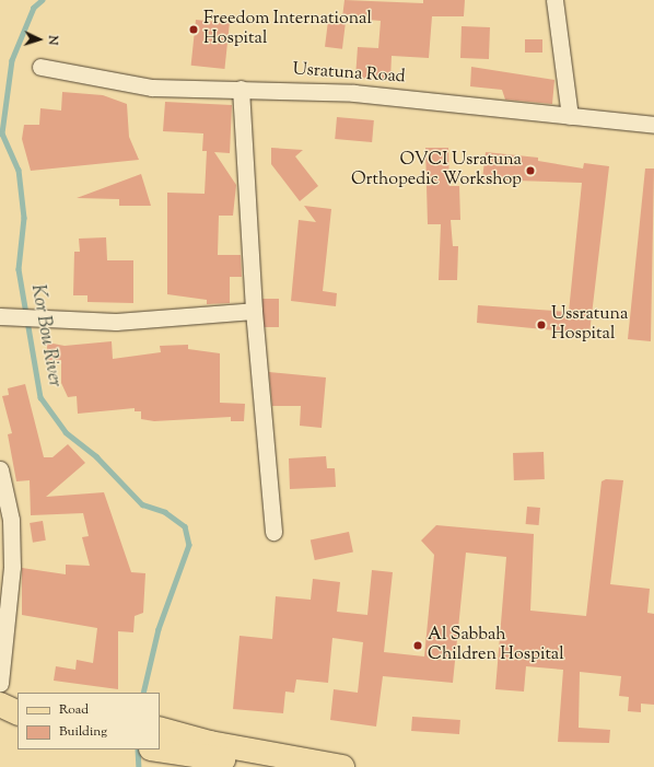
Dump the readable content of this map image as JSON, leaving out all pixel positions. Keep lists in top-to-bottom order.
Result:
{
  "streets": {
    "street": ["Usratuna Road"]
  },
  "water": ["Kor Bou River"],
  "places": [
    "Freedom International Hospital",
    "OVCI Usratuna Orthopedic Workshop",
    "Ussratuna Hospital",
    "Al Sabbah Children Hospital"
  ],
  "legend": ["Road", "Building"],
  "north": "right"
}
